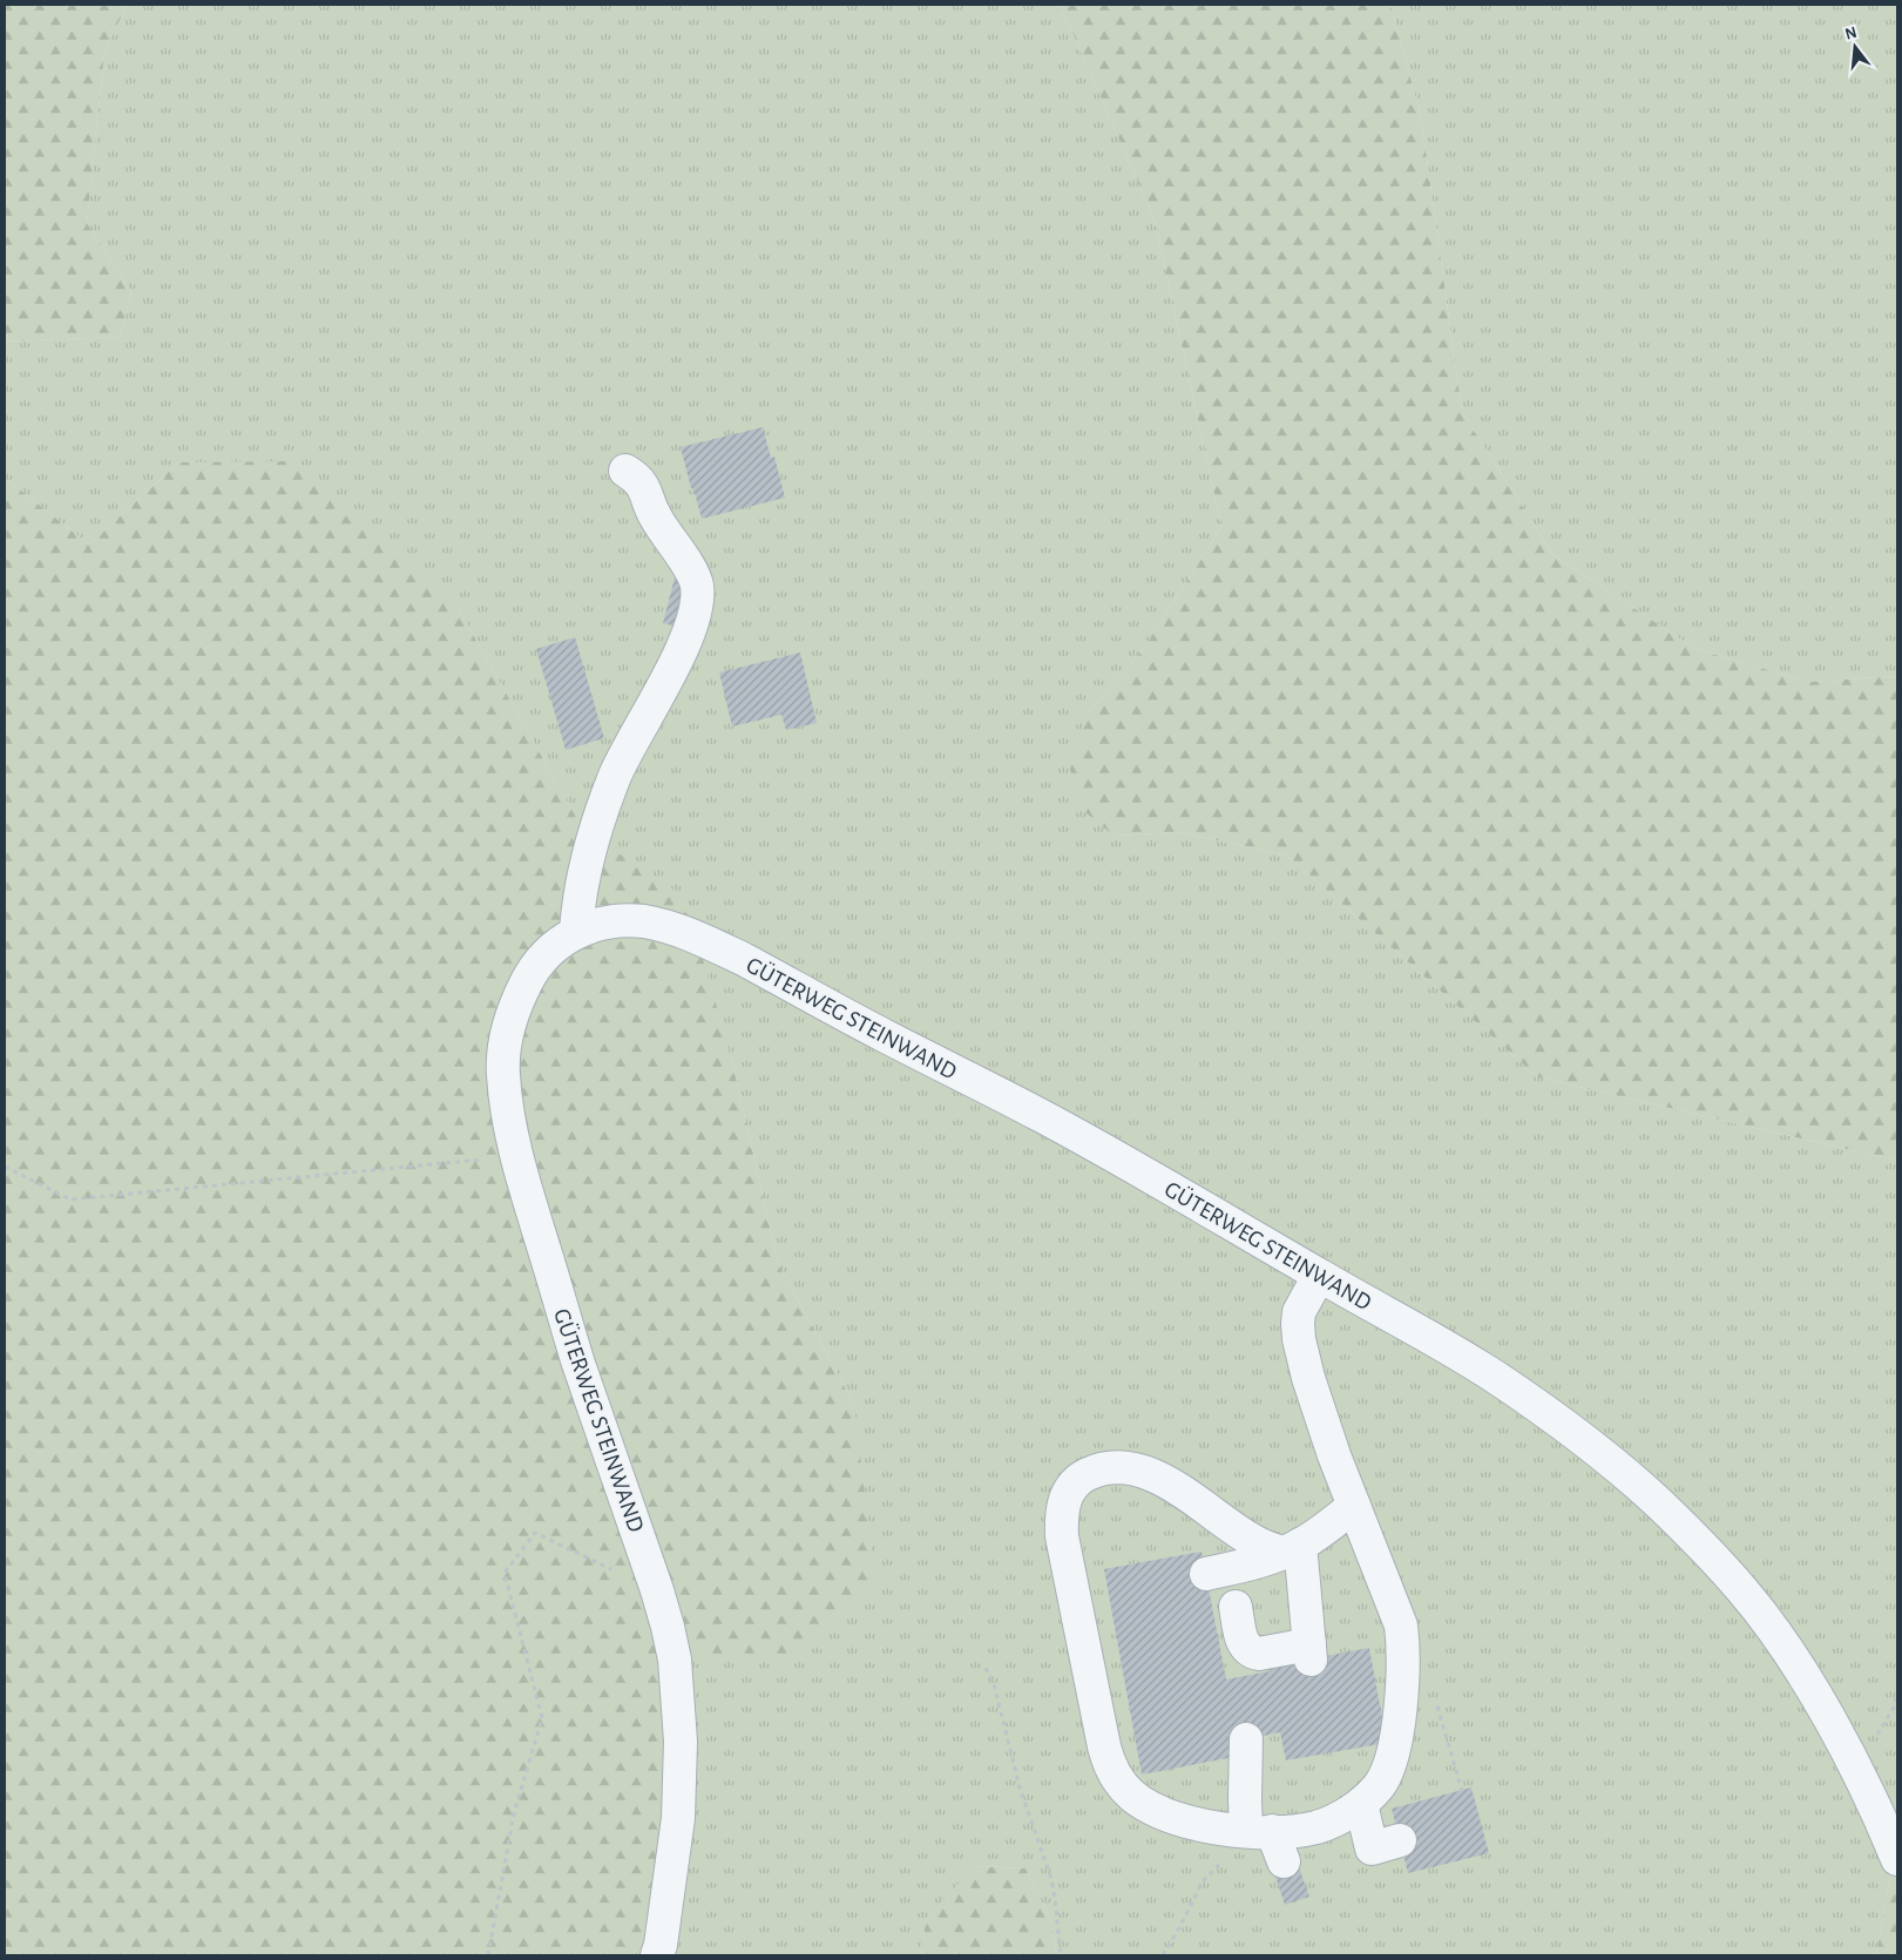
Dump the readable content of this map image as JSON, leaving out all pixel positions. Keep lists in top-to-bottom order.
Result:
{
  "streets": {
    "street": ["GÜTERWEG STEINWAND"]
  },
  "north": "top"
}
